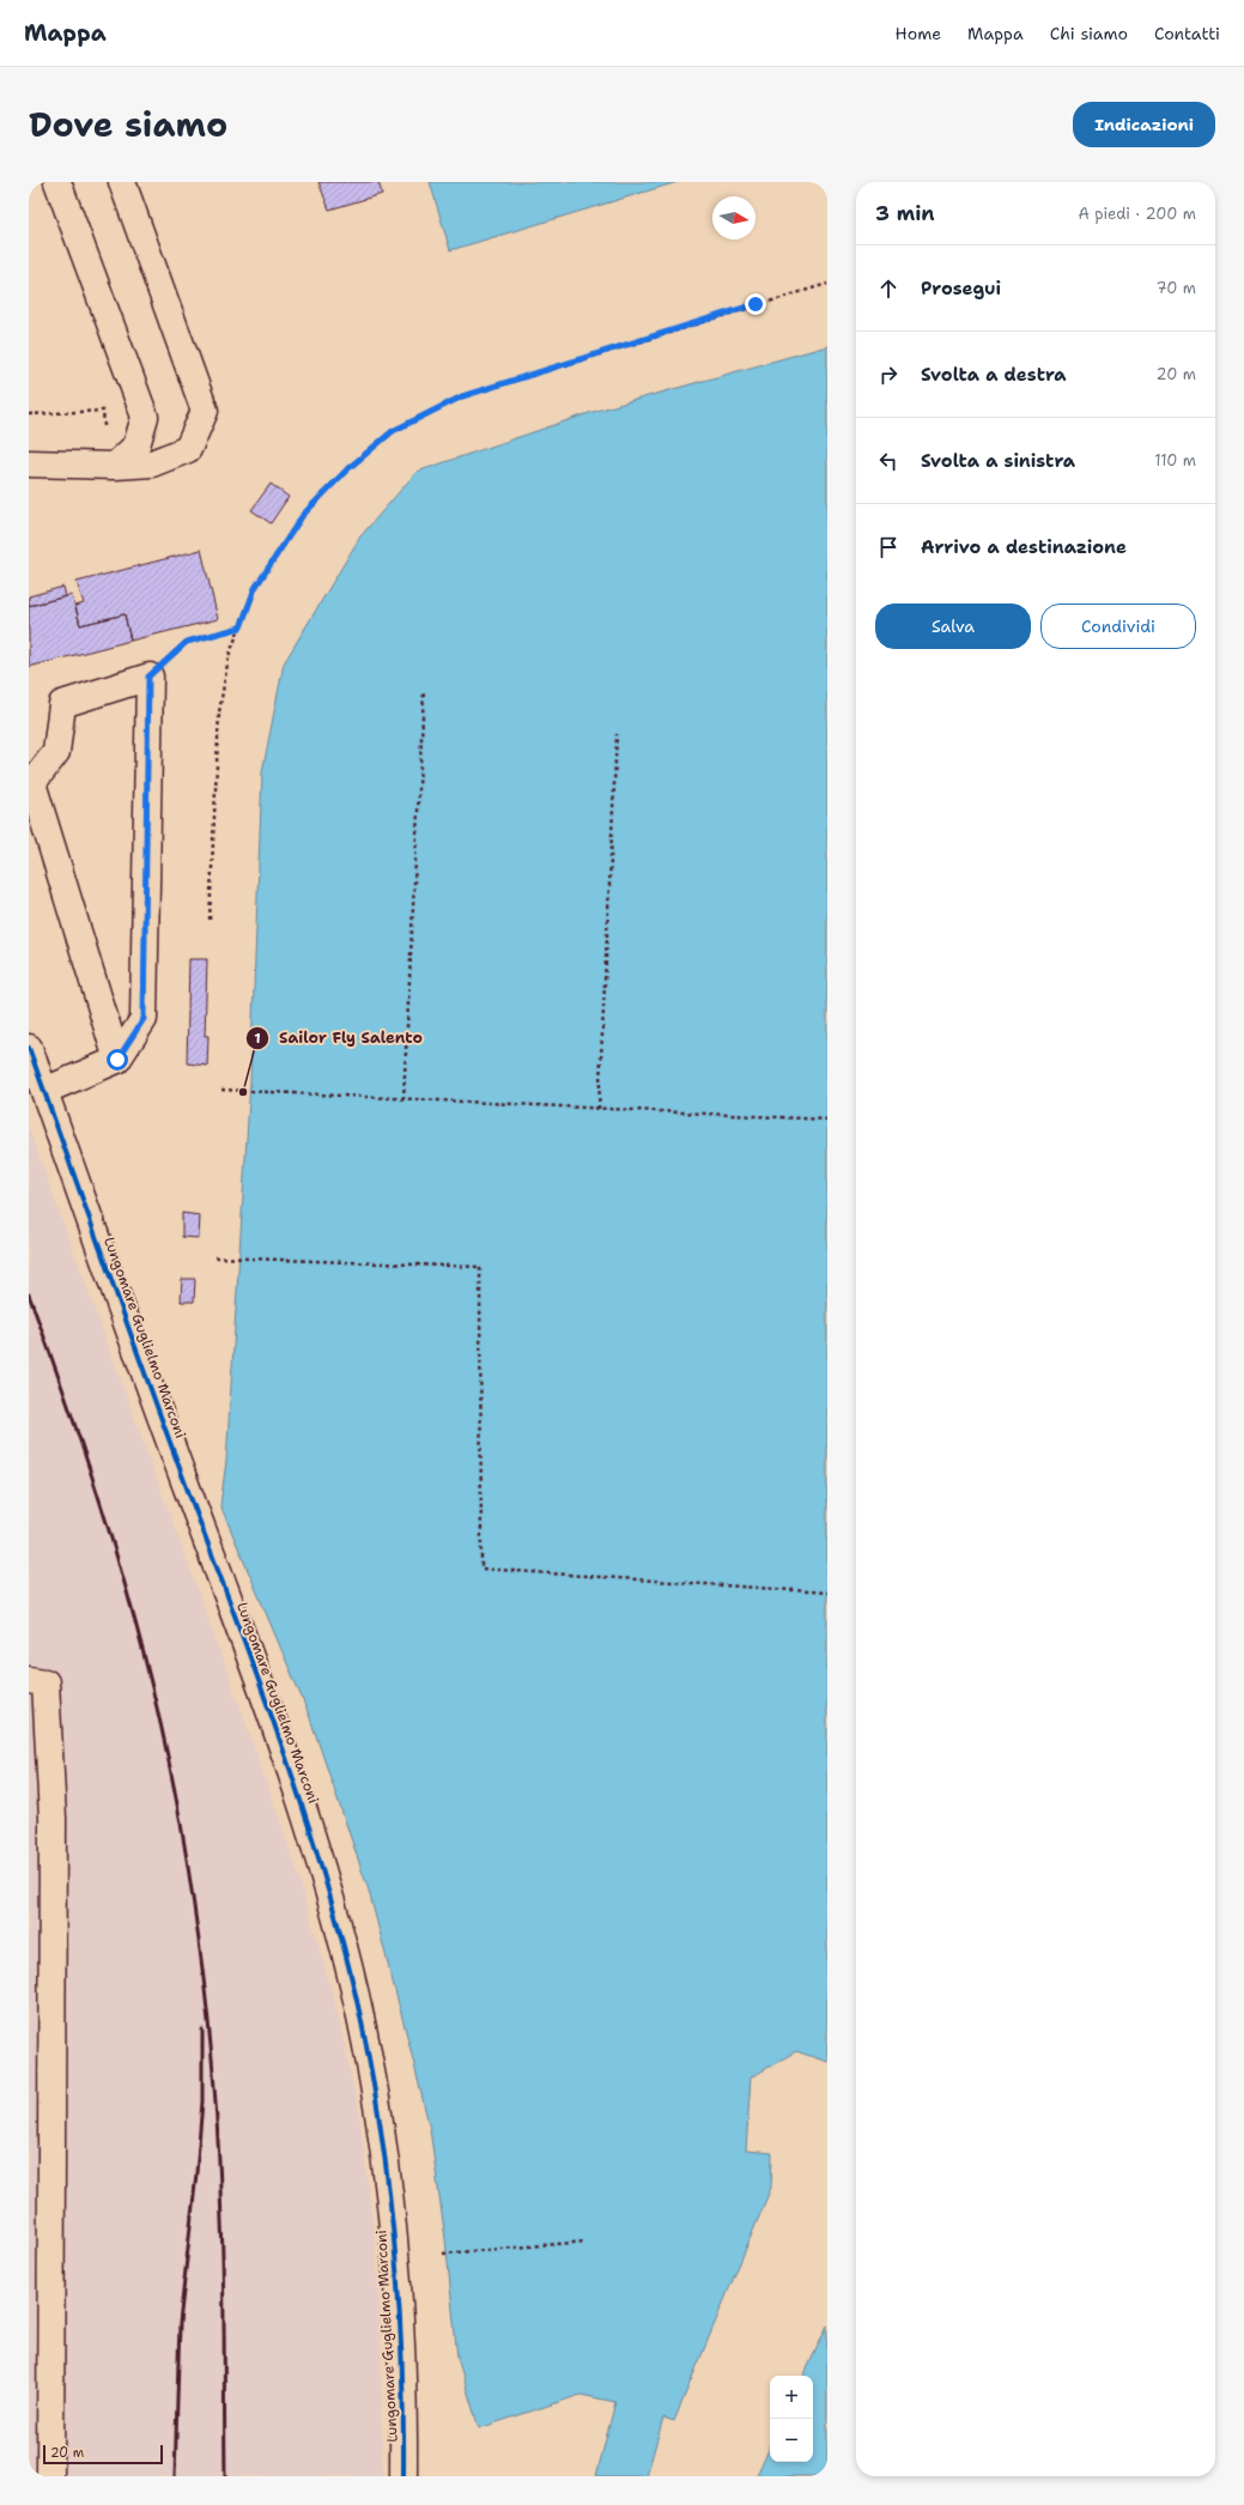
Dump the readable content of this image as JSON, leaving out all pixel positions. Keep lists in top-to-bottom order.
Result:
{
  "streets": {
    "street": ["Lungomare Guglielmo Marconi"]
  },
  "places": ["Sailor Fly Salento"],
  "scale_bar": "20 m",
  "north": "right",
  "page": {
    "header": "Mappa",
    "nav": [
      "Home",
      "Mappa",
      "Chi siamo",
      "Contatti"
    ],
    "title": "Dove siamo",
    "buttons": [
      "Indicazioni",
      ["Salva", "Condividi"]
    ],
    "heading": ["3 min", "A piedi · 200 m"],
    "list": [
      ["Prosegui", "70 m"],
      ["Svolta a destra", "20 m"],
      ["Svolta a sinistra", "110 m"],
      "Arrivo a destinazione"
    ],
    "map_buttons": ["+", "−"],
    "scale": "20 m"
  }
}
